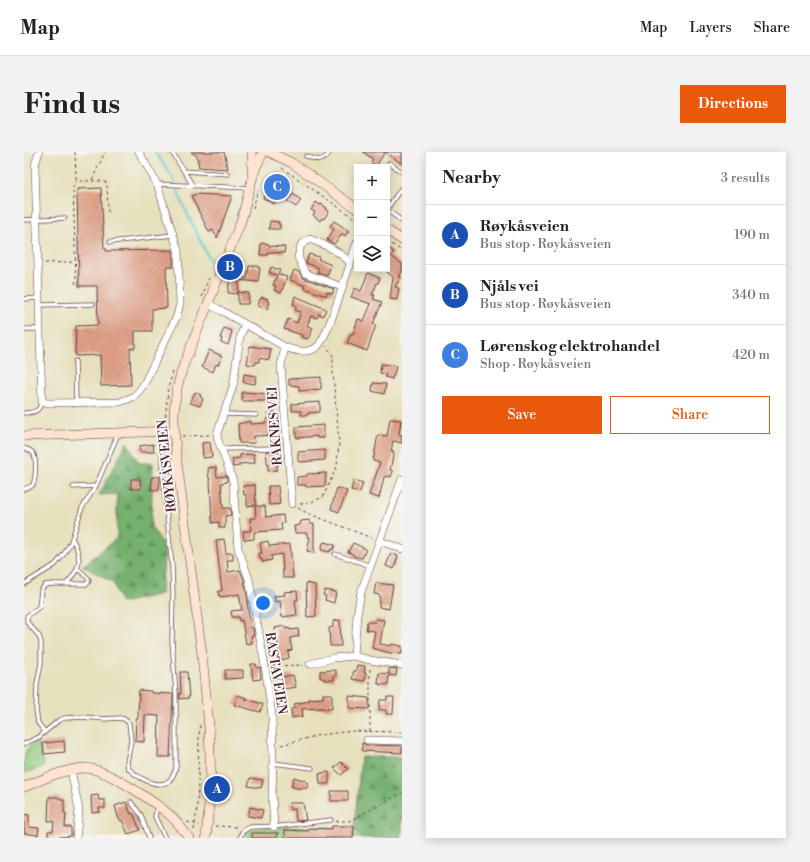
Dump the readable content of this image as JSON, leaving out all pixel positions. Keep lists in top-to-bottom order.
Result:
{
  "streets": {
    "main road": ["RØYKÅSVEIEN"],
    "street": ["RAKNES VEI", "RASTAVEIEN"]
  },
  "page": {
    "header": "Map",
    "nav": ["Map", "Layers", "Share"],
    "buttons": [
      "Directions",
      ["Save", "Share"]
    ],
    "title": "Find us",
    "heading": ["Nearby", "3 results"],
    "map_buttons": ["+", "−"],
    "pins": ["C", "B", "A"],
    "list": [
      {
        "mark": "A",
        "name": "Røykåsveien",
        "note": "Bus stop · Røykåsveien",
        "value": "190 m"
      },
      {
        "mark": "B",
        "name": "Njåls vei",
        "note": "Bus stop · Røykåsveien",
        "value": "340 m"
      },
      {
        "mark": "C",
        "name": "Lørenskog elektrohandel",
        "note": "Shop · Røykåsveien",
        "value": "420 m"
      }
    ]
  }
}
